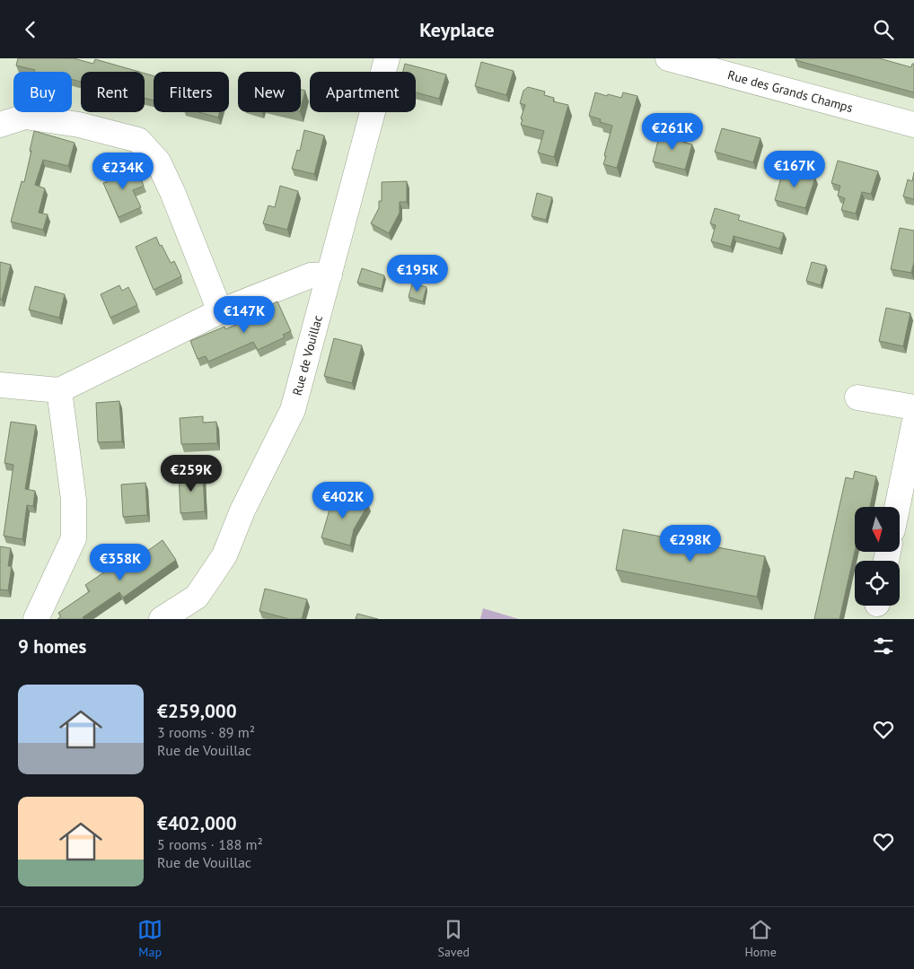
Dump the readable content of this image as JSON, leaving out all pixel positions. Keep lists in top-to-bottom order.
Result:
{
  "streets": {
    "street": ["Rue des Grands Champs", "Rue de Vouillac"]
  },
  "north": "bottom",
  "page": {
    "header": "Keyplace",
    "chip": [
      "Buy",
      "Rent",
      "Filters",
      "New",
      "Apartment"
    ],
    "price": [
      "€261K",
      "€167K",
      "€234K",
      "€195K",
      "€147K",
      "€259K",
      "€402K",
      "€298K",
      "€358K"
    ],
    "heading": "9 homes",
    "list": [
      {
        "name": "€259,000",
        "note": "3 rooms · 89 m² · Rue de Vouillac"
      },
      {
        "name": "€402,000",
        "note": "5 rooms · 188 m² · Rue de Vouillac"
      }
    ],
    "tabs": ["Map", "Saved", "Home"]
  }
}
